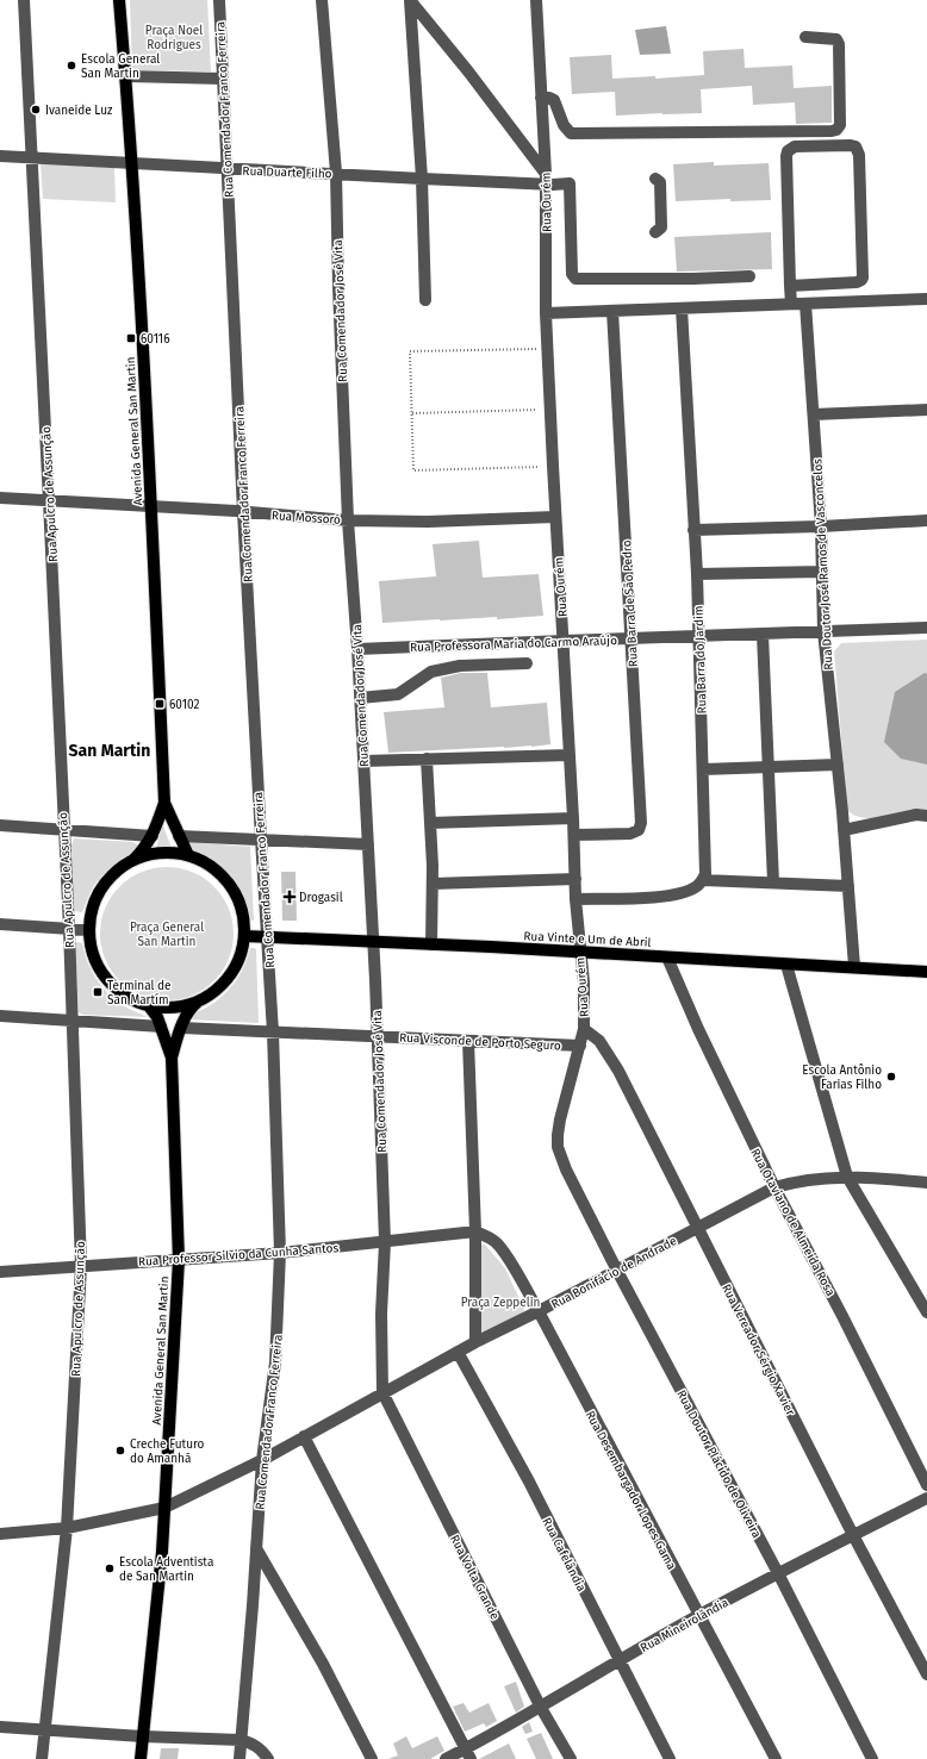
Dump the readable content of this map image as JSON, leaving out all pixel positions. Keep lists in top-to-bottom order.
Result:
{
  "streets": {
    "main road": ["Avenida General San Martin", "Rua Vinte e Um de Abril"],
    "street": [
      "Rua Comendador Franco Ferreira",
      "Rua Duarte Filho",
      "Rua Ourém",
      "Rua Comendador José Vita",
      "Rua Apulcro de Assunção",
      "Rua Mossoró",
      "Rua Doutor José Ramos de Vasconcelos",
      "Rua Barra de São Pedro",
      "Rua Professora Maria do Carmo Araújo",
      "Rua Barra do Jardim",
      "Rua Visconde de Porto Seguro",
      "Rua Otaviano de Almeida Rosa",
      "Rua Professor Silvio da Cunha Santos",
      "Rua Bonifácio de Andrade",
      "Rua Vereador Sérgio Xavier",
      "Rua Doutor Plácido de Oliveira",
      "Rua Desembargador Lopes Gama",
      "Rua Cafelândia",
      "Rua Volta Grande",
      "Rua Mineirolândia"
    ]
  },
  "crossings": [
    ["Rua Comendador Franco Ferreira", "Rua Duarte Filho"],
    ["Rua Comendador Franco Ferreira", "Rua Mossoró"],
    ["Rua Comendador Franco Ferreira", "Rua Vinte e Um de Abril"],
    ["Rua Comendador Franco Ferreira", "Rua Visconde de Porto Seguro"],
    ["Rua Comendador Franco Ferreira", "Rua Professor Silvio da Cunha Santos"],
    ["Rua Comendador Franco Ferreira", "Rua Bonifácio de Andrade"],
    ["Rua Duarte Filho", "Rua Ourém"],
    ["Rua Duarte Filho", "Rua Comendador José Vita"],
    ["Rua Duarte Filho", "Avenida General San Martin"],
    ["Rua Duarte Filho", "Rua Apulcro de Assunção"],
    ["Rua Ourém", "Rua Mossoró"],
    ["Rua Ourém", "Rua Barra de São Pedro"],
    ["Rua Ourém", "Rua Professora Maria do Carmo Araújo"],
    ["Rua Ourém", "Rua Vinte e Um de Abril"],
    ["Rua Ourém", "Rua Visconde de Porto Seguro"],
    ["Rua Ourém", "Rua Vereador Sérgio Xavier"],
    ["Rua Ourém", "Rua Doutor Plácido de Oliveira"],
    ["Rua Comendador José Vita", "Rua Mossoró"],
    ["Rua Comendador José Vita", "Rua Professora Maria do Carmo Araújo"],
    ["Rua Comendador José Vita", "Rua Vinte e Um de Abril"],
    ["Rua Comendador José Vita", "Rua Visconde de Porto Seguro"],
    ["Rua Comendador José Vita", "Rua Professor Silvio da Cunha Santos"],
    ["Rua Comendador José Vita", "Rua Bonifácio de Andrade"],
    ["Rua Comendador José Vita", "Rua Volta Grande"],
    ["Avenida General San Martin", "Rua Mossoró"],
    ["Avenida General San Martin", "Rua Vinte e Um de Abril"],
    ["Avenida General San Martin", "Rua Visconde de Porto Seguro"],
    ["Avenida General San Martin", "Rua Professor Silvio da Cunha Santos"],
    ["Avenida General San Martin", "Rua Bonifácio de Andrade"],
    ["Rua Apulcro de Assunção", "Rua Mossoró"],
    ["Rua Apulcro de Assunção", "Rua Professor Silvio da Cunha Santos"],
    ["Rua Apulcro de Assunção", "Rua Bonifácio de Andrade"],
    ["Rua Doutor José Ramos de Vasconcelos", "Rua Professora Maria do Carmo Araújo"],
    ["Rua Doutor José Ramos de Vasconcelos", "Rua Vinte e Um de Abril"],
    ["Rua Barra de São Pedro", "Rua Professora Maria do Carmo Araújo"],
    ["Rua Professora Maria do Carmo Araújo", "Rua Barra do Jardim"],
    ["Rua Vinte e Um de Abril", "Rua Otaviano de Almeida Rosa"],
    ["Rua Otaviano de Almeida Rosa", "Rua Bonifácio de Andrade"],
    ["Rua Professor Silvio da Cunha Santos", "Rua Desembargador Lopes Gama"],
    ["Rua Bonifácio de Andrade", "Rua Vereador Sérgio Xavier"],
    ["Rua Bonifácio de Andrade", "Rua Doutor Plácido de Oliveira"],
    ["Rua Bonifácio de Andrade", "Rua Desembargador Lopes Gama"],
    ["Rua Bonifácio de Andrade", "Rua Cafelândia"],
    ["Rua Bonifácio de Andrade", "Rua Volta Grande"],
    ["Rua Vereador Sérgio Xavier", "Rua Mineirolândia"],
    ["Rua Doutor Plácido de Oliveira", "Rua Mineirolândia"],
    ["Rua Desembargador Lopes Gama", "Rua Mineirolândia"],
    ["Rua Cafelândia", "Rua Mineirolândia"],
    ["Rua Volta Grande", "Rua Mineirolândia"]
  ],
  "districts": ["San Martin"],
  "parks": ["Praça Noel Rodrigues", "Praça General San Martin", "Praça Zeppelin"],
  "places": {
    "other": [
      "Escola General San Martin",
      "Ivaneide Luz",
      "Escola Antônio Farias Filho",
      "Creche Futuro do Amanhã",
      "Escola Adventista de San Martin"
    ],
    "transit": ["60116", "60102", "Terminal de San Martím"],
    "health": ["Drogasil"]
  }
}
